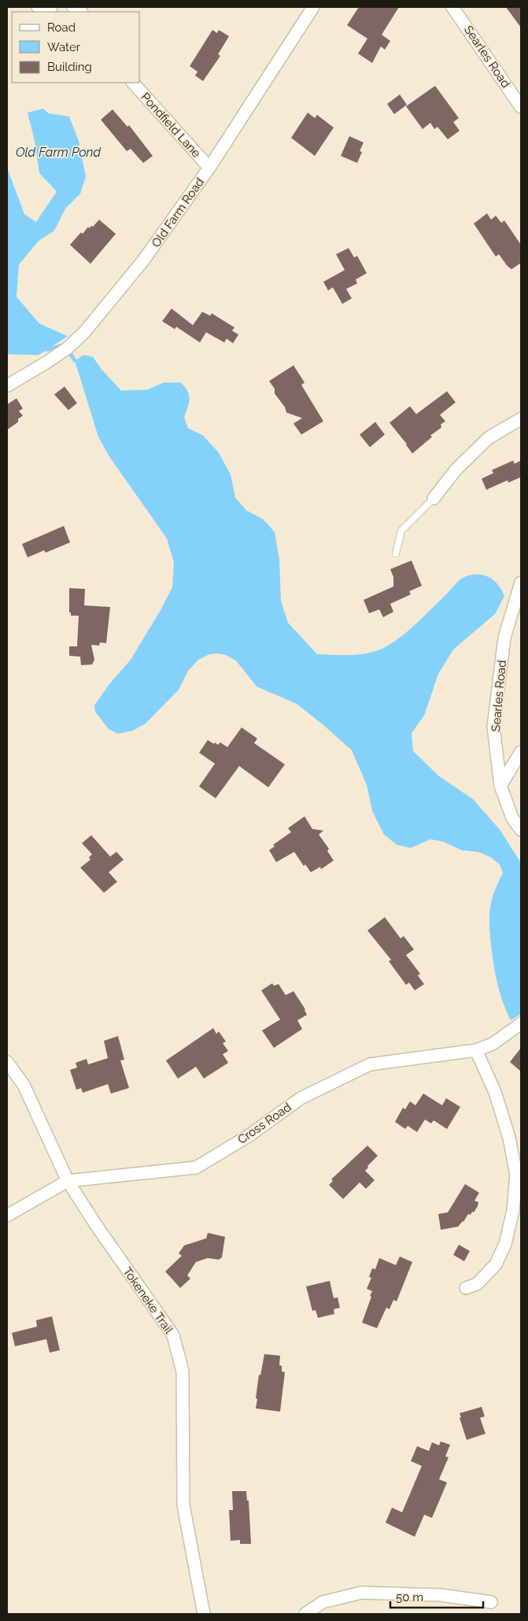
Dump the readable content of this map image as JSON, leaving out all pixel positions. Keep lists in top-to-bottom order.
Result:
{
  "streets": {
    "street": [
      "Searles Road",
      "Pondfield Lane",
      "Old Farm Road",
      "Cross Road",
      "Tokeneke Trail"
    ]
  },
  "crossings": [
    ["Pondfield Lane", "Old Farm Road"],
    ["Cross Road", "Tokeneke Trail"]
  ],
  "water": ["Old Farm Pond"],
  "legend": ["Road", "Water", "Building"],
  "scale_bar": "50 m"
}
